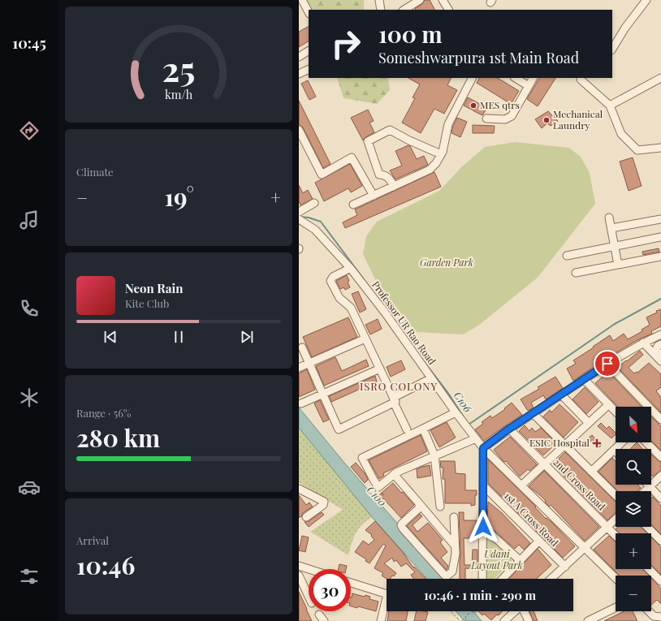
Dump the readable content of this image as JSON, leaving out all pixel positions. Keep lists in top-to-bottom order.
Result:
{
  "streets": {
    "street": ["Professor UR Rao Road", "2nd Cross Road", "1st A Cross Road"]
  },
  "districts": ["ISRO COLONY"],
  "water": ["C106", "C100"],
  "parks": ["Garden Park", "Udani Layout Park"],
  "places": {
    "other": ["MES qtrs", "Mechanical Laundry"],
    "health": ["ESIC Hospital"]
  },
  "north": "bottom right",
  "page": {
    "tabs": "10:45",
    "turn": ["100 m", "Someshwarpura 1st Main Road"],
    "tile": [
      "Climate",
      ["Range · 56%", "280 km"],
      ["Arrival", "10:46"]
    ],
    "heat": ["−", "19°", "+"],
    "song": ["Neon Rain", "Kite Club"],
    "map_buttons": ["+", "−"],
    "limit": "30",
    "trip": "10:46 · 1 min · 290 m",
    "gauge": ["25", "km/h"]
  }
}
